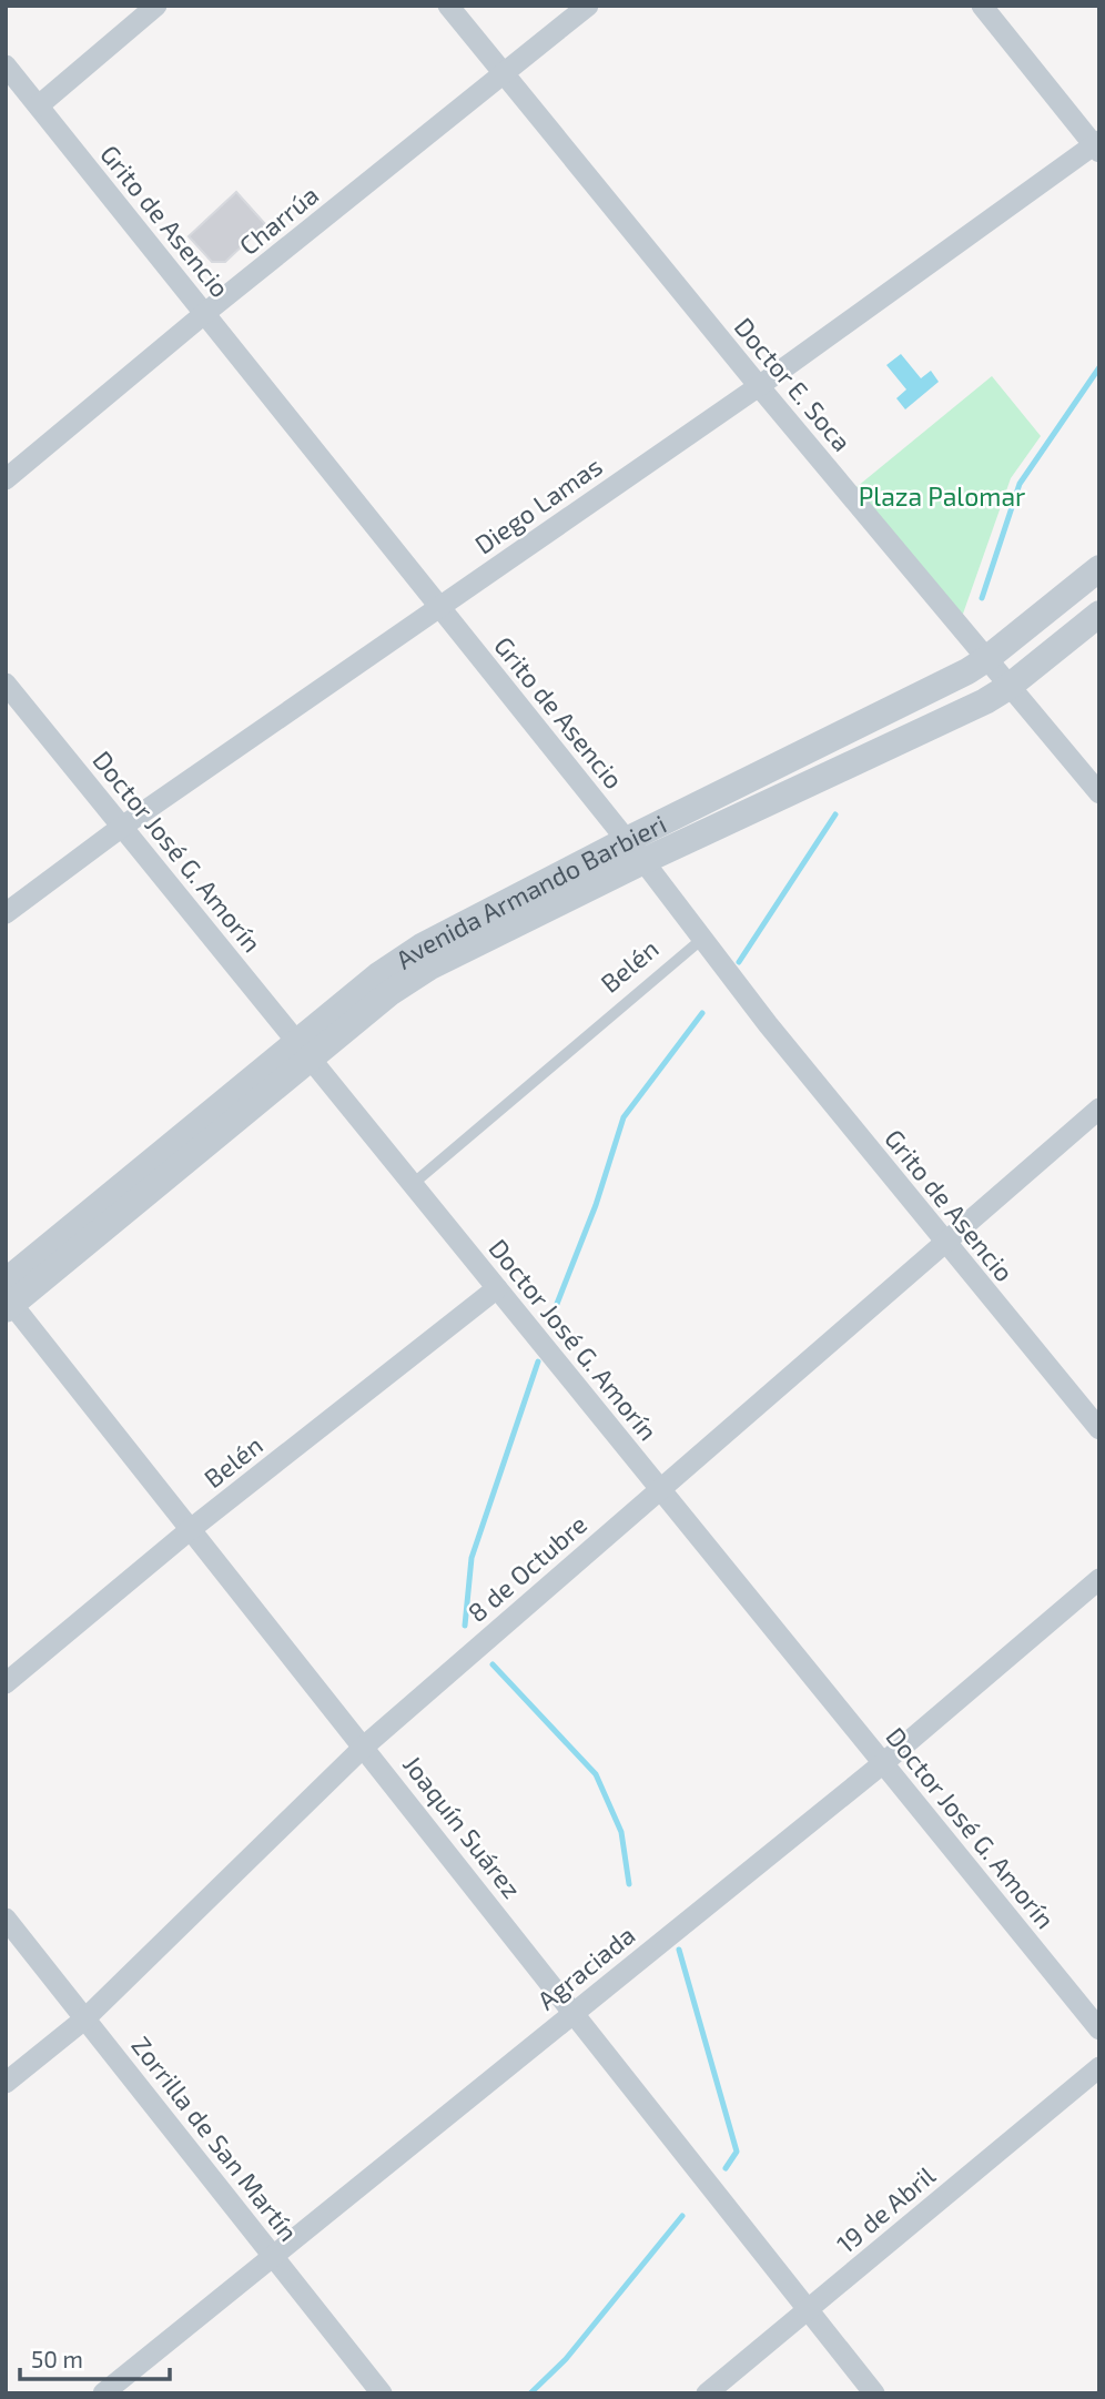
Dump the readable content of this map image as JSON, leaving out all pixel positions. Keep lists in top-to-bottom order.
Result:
{
  "streets": {
    "street": [
      "Charrúa",
      "Grito de Asencio",
      "Doctor E. Soca",
      "Diego Lamas",
      "Doctor José G. Amorín",
      "Avenida Armando Barbieri",
      "Belén",
      "8 de Octubre",
      "Joaquín Suárez",
      "Agraciada",
      "Zorrilla de San Martín",
      "19 de Abril"
    ]
  },
  "crossings": [
    ["Charrúa", "Grito de Asencio"],
    ["Charrúa", "Doctor E. Soca"],
    ["Grito de Asencio", "Diego Lamas"],
    ["Grito de Asencio", "Avenida Armando Barbieri"],
    ["Grito de Asencio", "Belén"],
    ["Grito de Asencio", "8 de Octubre"],
    ["Doctor E. Soca", "Diego Lamas"],
    ["Doctor E. Soca", "Avenida Armando Barbieri"],
    ["Diego Lamas", "Doctor José G. Amorín"],
    ["Doctor José G. Amorín", "Avenida Armando Barbieri"],
    ["Doctor José G. Amorín", "Belén"],
    ["Doctor José G. Amorín", "8 de Octubre"],
    ["Doctor José G. Amorín", "Agraciada"],
    ["Avenida Armando Barbieri", "Joaquín Suárez"],
    ["Belén", "Joaquín Suárez"],
    ["8 de Octubre", "Joaquín Suárez"],
    ["8 de Octubre", "Zorrilla de San Martín"],
    ["Joaquín Suárez", "Agraciada"],
    ["Joaquín Suárez", "19 de Abril"],
    ["Agraciada", "Zorrilla de San Martín"]
  ],
  "parks": ["Plaza Palomar"],
  "scale_bar": "50 m"
}
